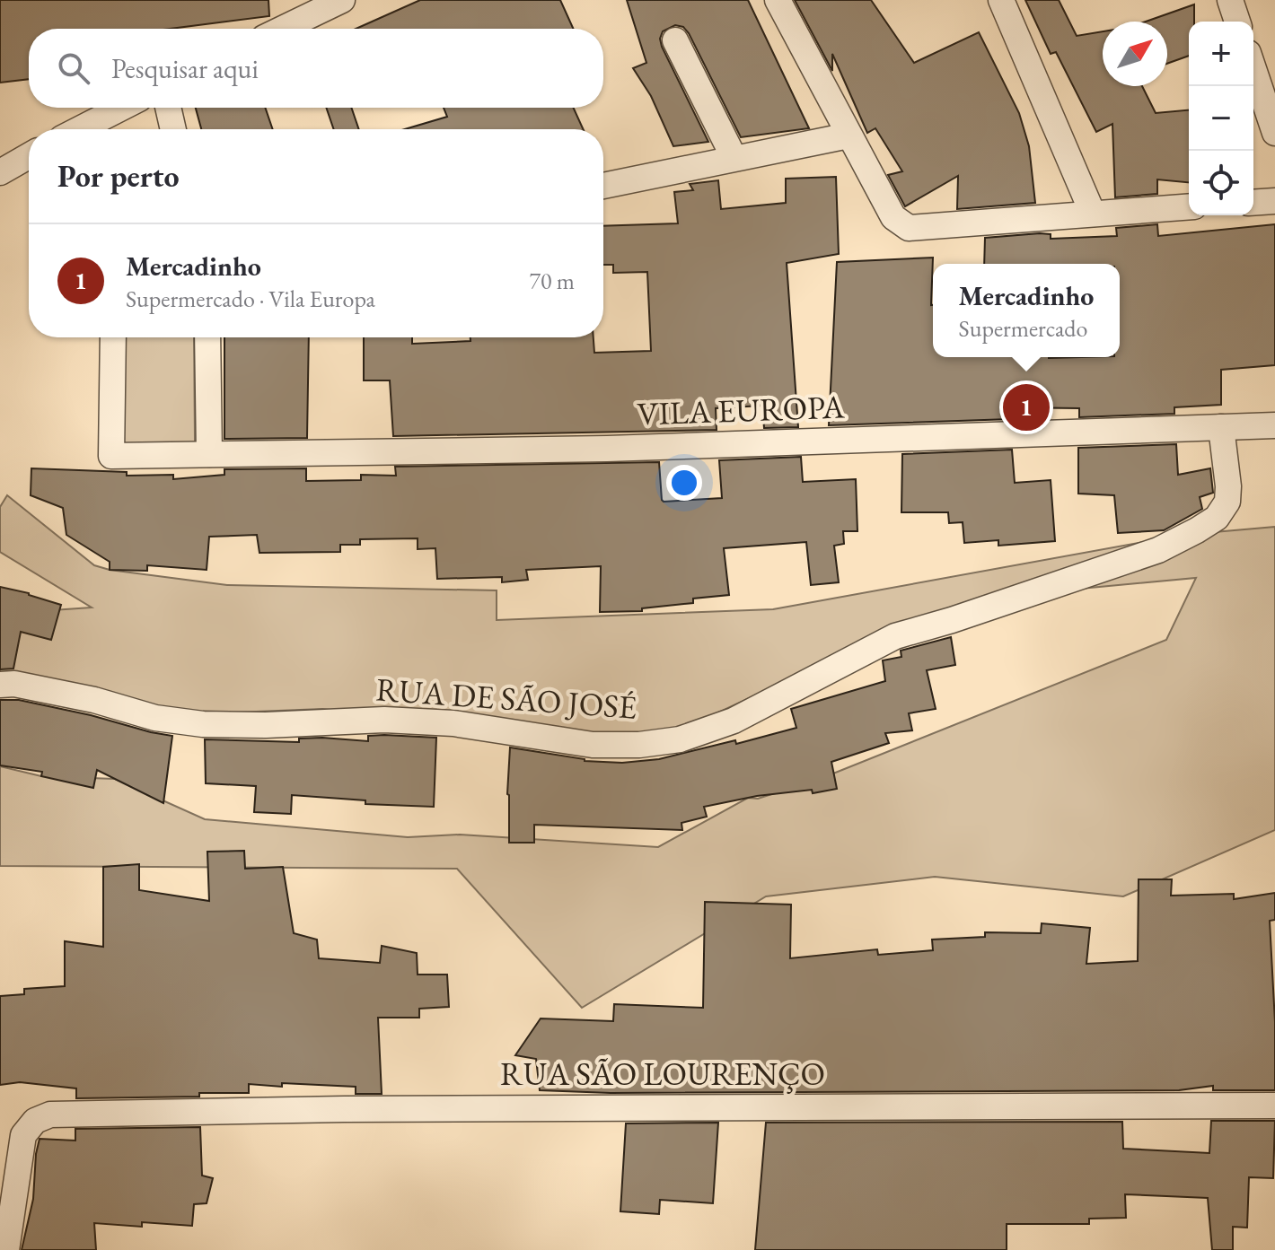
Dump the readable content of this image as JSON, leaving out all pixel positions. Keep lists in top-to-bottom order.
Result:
{
  "streets": {
    "street": ["VILA EUROPA", "RUA DE SÃO JOSÉ", "RUA SÃO LOURENÇO"]
  },
  "crossings": [
    ["VILA EUROPA", "RUA DE SÃO JOSÉ"]
  ],
  "north": "top right",
  "page": {
    "map_buttons": ["+", "−"],
    "search": "Pesquisar aqui",
    "heading": "Por perto",
    "list": [
      {
        "mark": "1",
        "name": "Mercadinho",
        "note": "Supermercado · Vila Europa",
        "value": "70 m"
      }
    ],
    "popup": ["Mercadinho", "Supermercado"],
    "pins": "1"
  }
}
